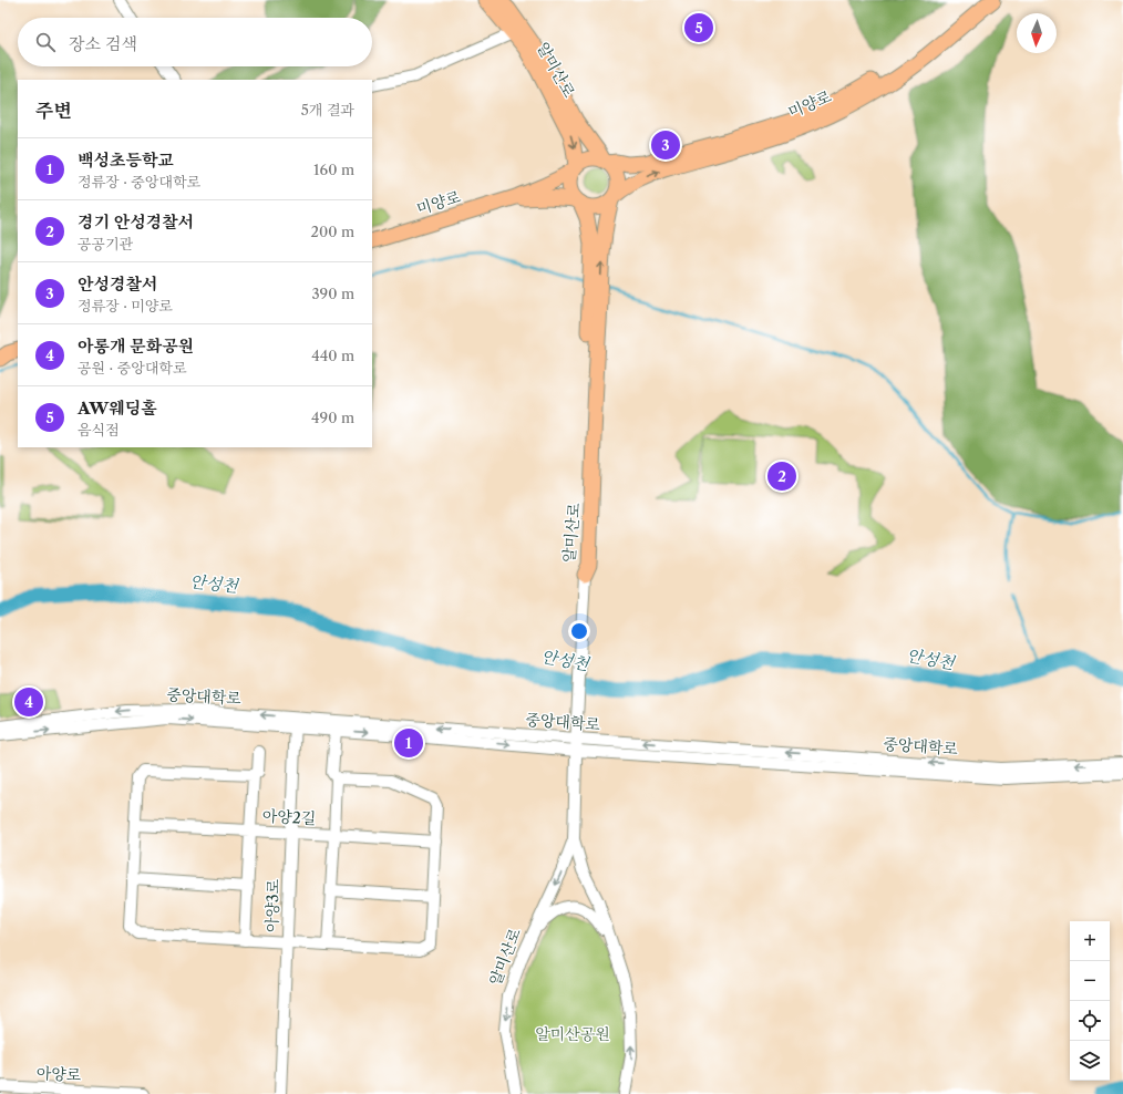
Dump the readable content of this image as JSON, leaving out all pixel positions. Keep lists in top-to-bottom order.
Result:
{
  "streets": {
    "main road": ["알미산로", "미양로"],
    "street": [
      "중앙대학로",
      "아양2길",
      "아양3로",
      "아양로"
    ]
  },
  "crossings": [
    ["알미산로", "미양로"],
    ["알미산로", "중앙대학로"],
    ["중앙대학로", "아양2길"],
    ["중앙대학로", "아양3로"],
    ["아양2길", "아양3로"]
  ],
  "water": ["안성천"],
  "parks": ["알미산공원"],
  "north": "bottom",
  "page": {
    "pins": [
      "5",
      "3",
      "2",
      "4",
      "1"
    ],
    "search": "장소 검색",
    "heading": ["주변", "5개 결과"],
    "list": [
      {
        "mark": "1",
        "name": "백성초등학교",
        "note": "정류장 · 중앙대학로",
        "value": "160 m"
      },
      {
        "mark": "2",
        "name": "경기 안성경찰서",
        "note": "공공기관",
        "value": "200 m"
      },
      {
        "mark": "3",
        "name": "안성경찰서",
        "note": "정류장 · 미양로",
        "value": "390 m"
      },
      {
        "mark": "4",
        "name": "아롱개 문화공원",
        "note": "공원 · 중앙대학로",
        "value": "440 m"
      },
      {
        "mark": "5",
        "name": "AW웨딩홀",
        "note": "음식점",
        "value": "490 m"
      }
    ],
    "map_buttons": ["+", "−"]
  }
}
